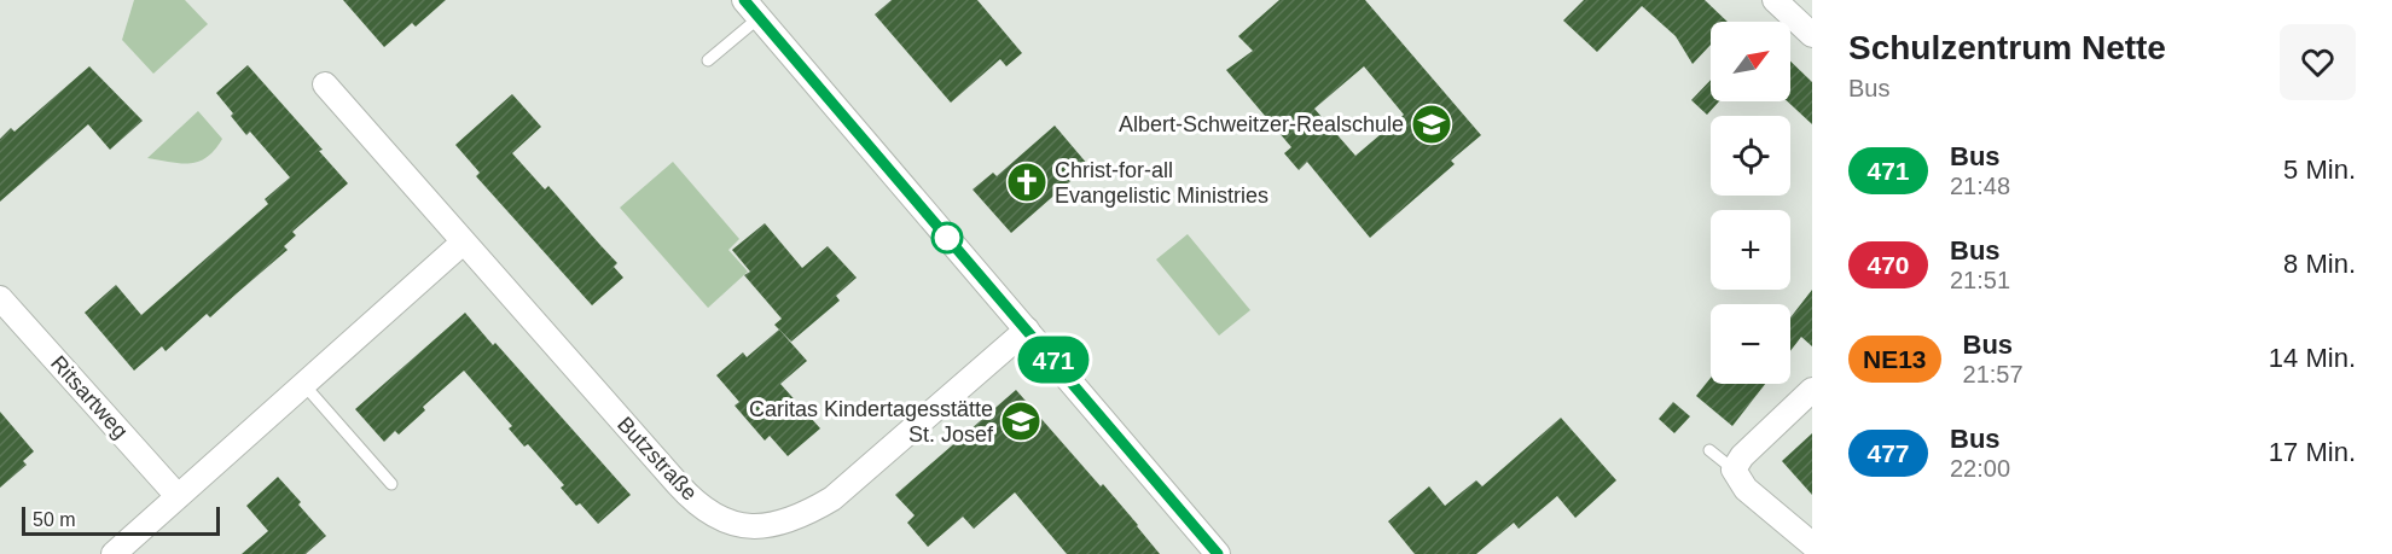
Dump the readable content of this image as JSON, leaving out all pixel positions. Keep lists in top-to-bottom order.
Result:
{
  "streets": {
    "street": ["Ritsartweg", "Butzstraße"]
  },
  "places": {
    "school or university": ["Albert-Schweitzer-Realschule", "Caritas Kindertagesstätte St. Josef"],
    "church": ["Christ-for-all Evangelistic Ministries"]
  },
  "lines": ["bus line 471"],
  "scale_bar": "50 m",
  "north": "top right",
  "page": {
    "on_map": "471",
    "heading": ["Schulzentrum Nette", "Bus"],
    "map_buttons": ["+", "−"],
    "list": [
      {
        "mark": "471",
        "name": "Bus",
        "note": "21:48",
        "value": "5 Min."
      },
      {
        "mark": "470",
        "name": "Bus",
        "note": "21:51",
        "value": "8 Min."
      },
      {
        "mark": "NE13",
        "name": "Bus",
        "note": "21:57",
        "value": "14 Min."
      },
      {
        "mark": "477",
        "name": "Bus",
        "note": "22:00",
        "value": "17 Min."
      }
    ],
    "scale": "50 m"
  }
}
